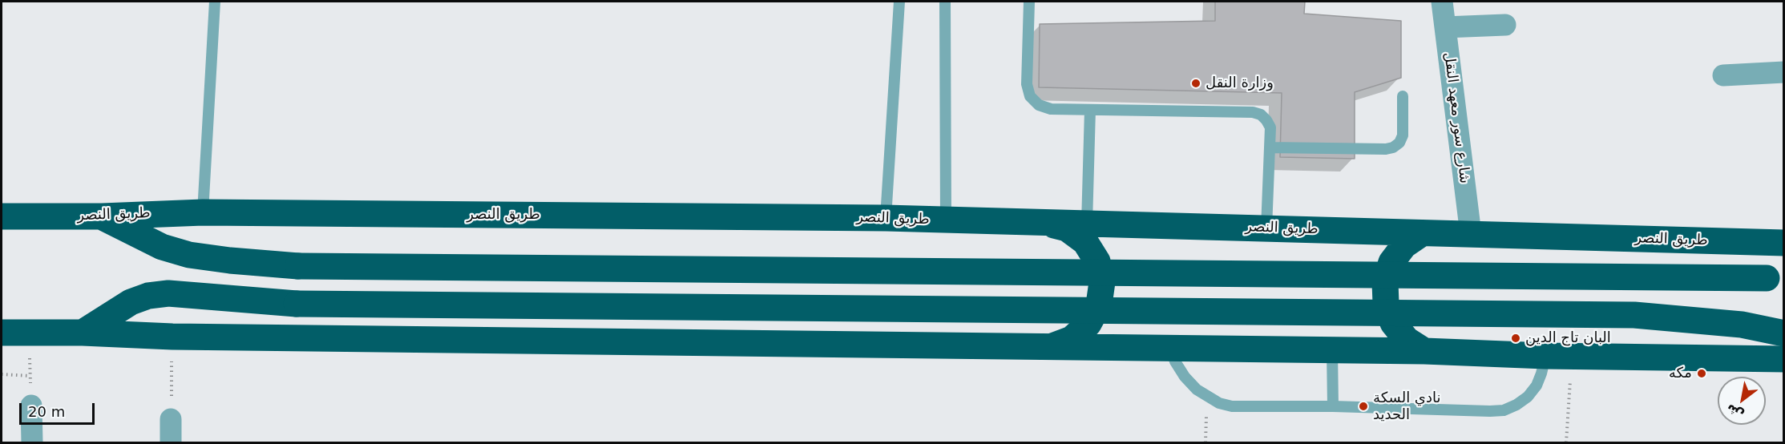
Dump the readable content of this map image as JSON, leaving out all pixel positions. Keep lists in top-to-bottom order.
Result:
{
  "streets": {
    "highway": ["طريق النصر"],
    "street": ["شارع سور معهد النقل"]
  },
  "crossings": [
    ["شارع سور معهد النقل", "طريق النصر"]
  ],
  "places": [
    "وزارة النقل",
    "البان تاج الدين",
    "مكه",
    "نادي السكة الحديد"
  ],
  "scale_bar": "20 m",
  "north": "bottom left"
}
